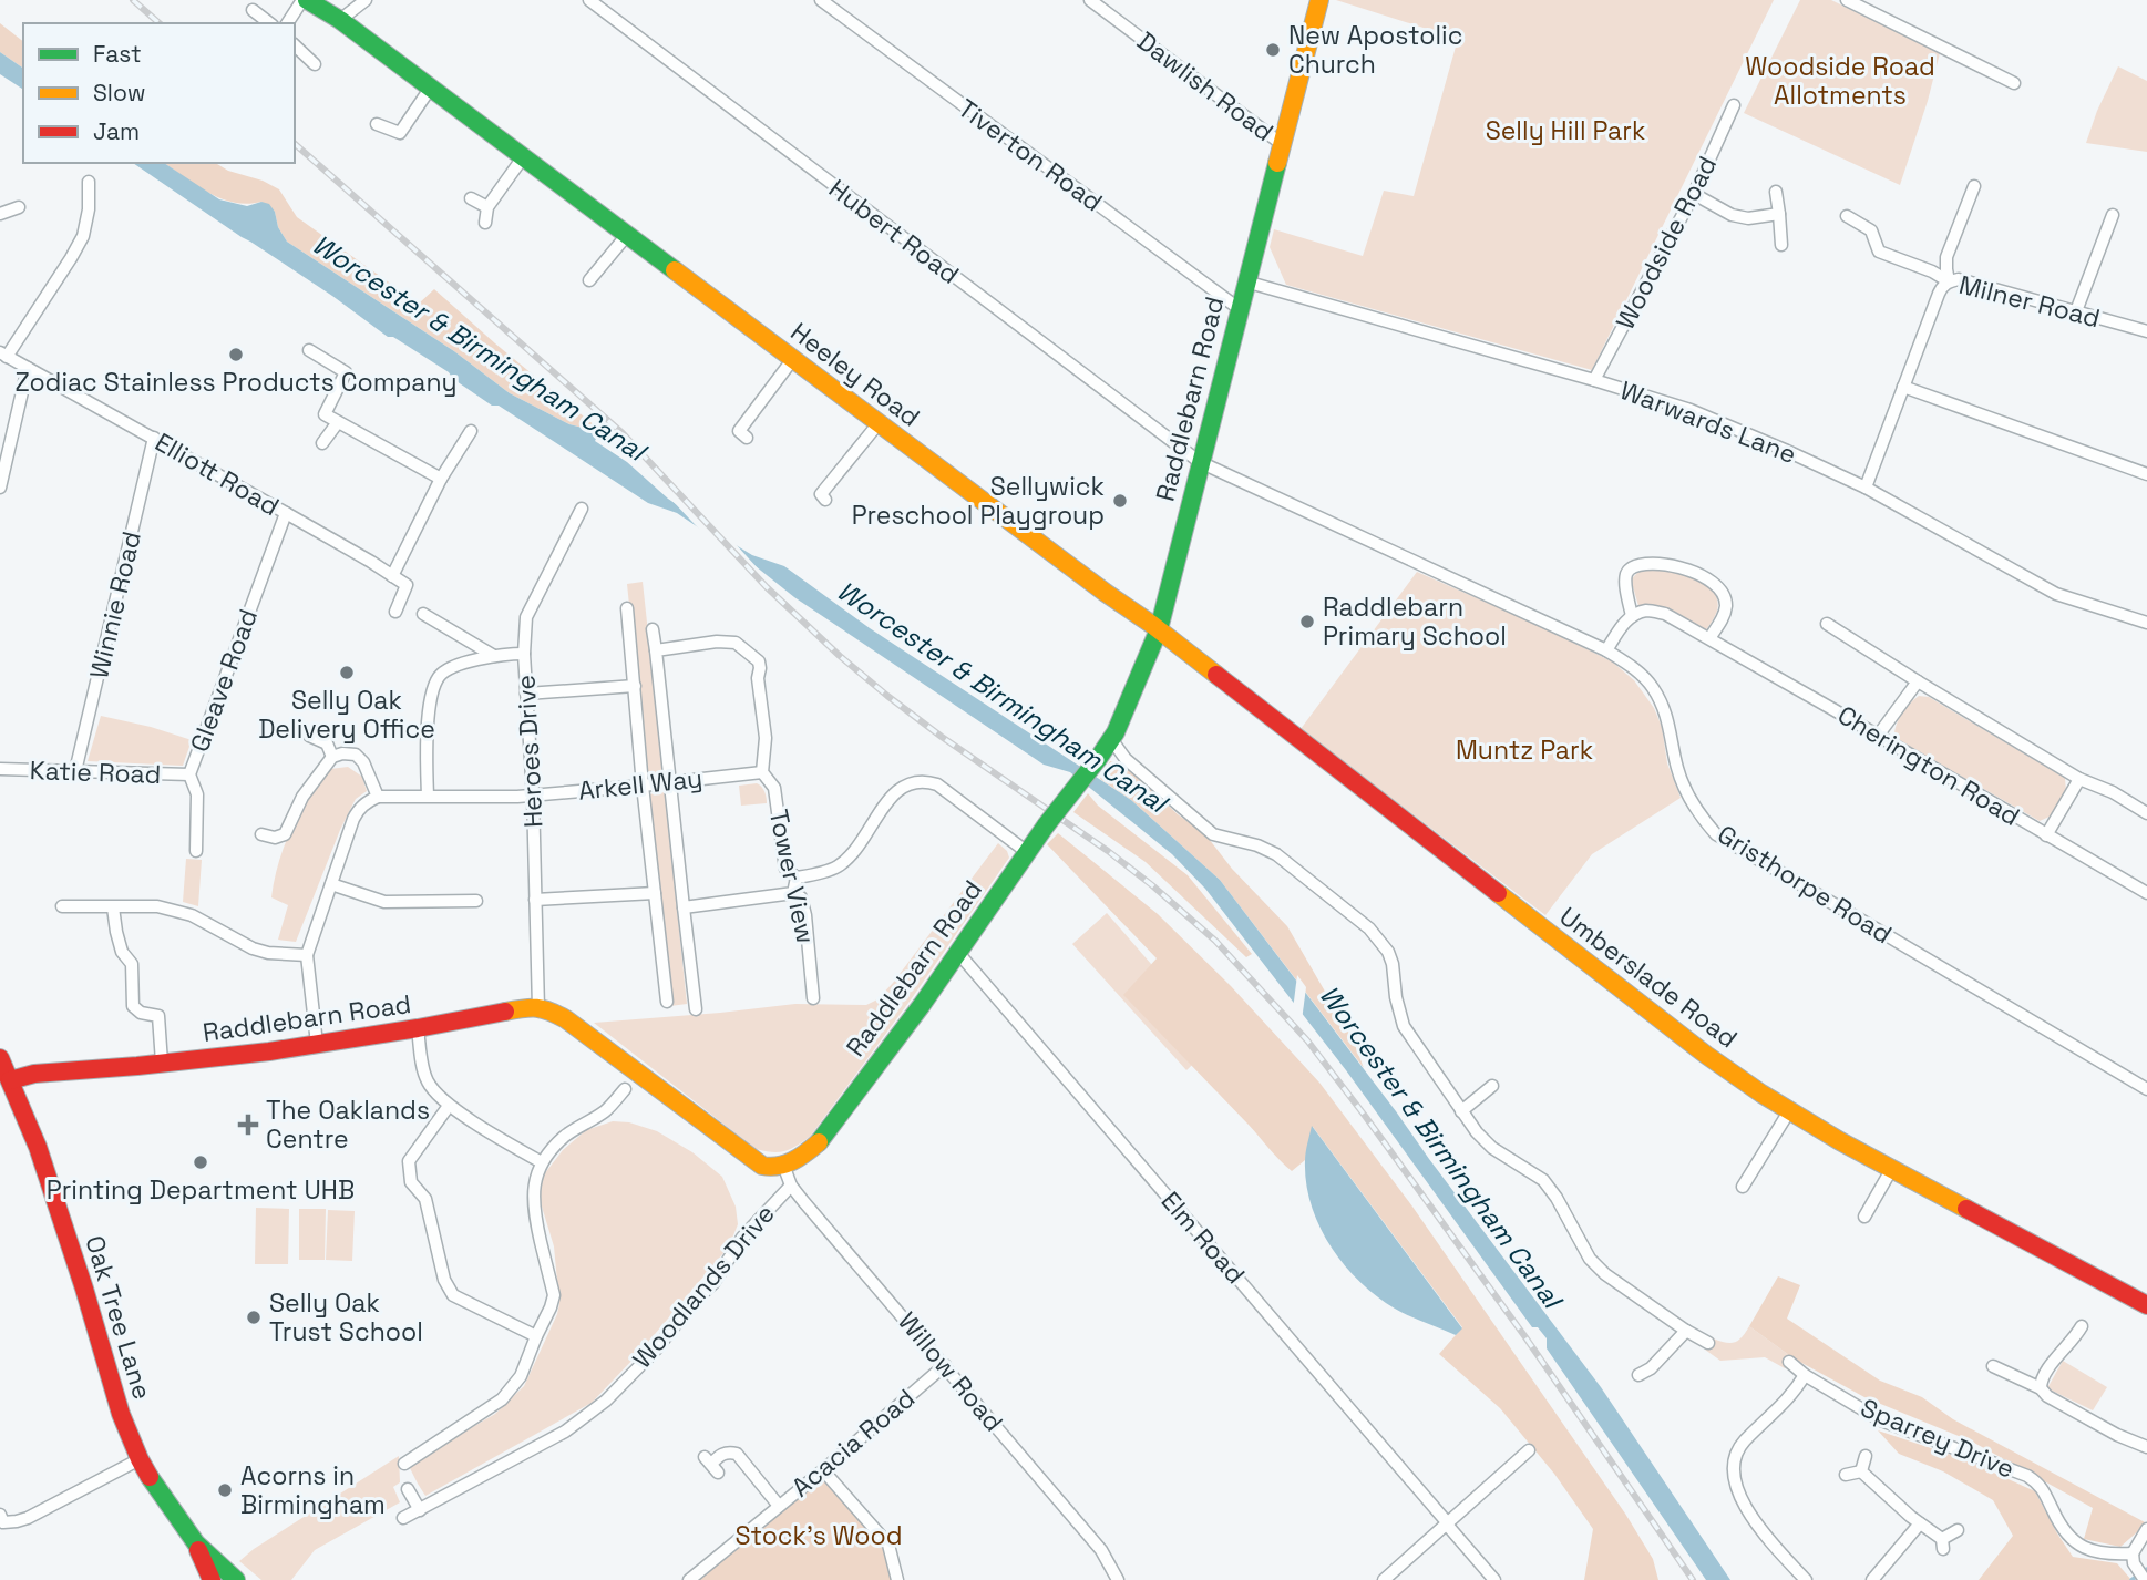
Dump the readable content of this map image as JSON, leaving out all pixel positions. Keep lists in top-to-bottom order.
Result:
{
  "streets": {
    "main road": [
      "Heeley Road",
      "Raddlebarn Road",
      "Umberslade Road",
      "Oak Tree Lane"
    ],
    "street": [
      "Dawlish Road",
      "Tiverton Road",
      "Hubert Road",
      "Woodside Road",
      "Milner Road",
      "Warwards Lane",
      "Elliott Road",
      "Winnie Road",
      "Gleave Road",
      "Heroes Drive",
      "Cherington Road",
      "Katie Road",
      "Arkell Way",
      "Tower View",
      "Gristhorpe Road",
      "Elm Road",
      "Woodlands Drive",
      "Willow Road",
      "Sparrey Drive",
      "Acacia Road"
    ]
  },
  "crossings": [
    ["Dawlish Road", "Raddlebarn Road"],
    ["Tiverton Road", "Raddlebarn Road"],
    ["Hubert Road", "Raddlebarn Road"],
    ["Hubert Road", "Gristhorpe Road"],
    ["Woodside Road", "Warwards Lane"],
    ["Milner Road", "Warwards Lane"],
    ["Heeley Road", "Raddlebarn Road"],
    ["Heeley Road", "Umberslade Road"],
    ["Raddlebarn Road", "Warwards Lane"],
    ["Raddlebarn Road", "Heroes Drive"],
    ["Raddlebarn Road", "Gristhorpe Road"],
    ["Raddlebarn Road", "Umberslade Road"],
    ["Raddlebarn Road", "Elm Road"],
    ["Raddlebarn Road", "Oak Tree Lane"],
    ["Raddlebarn Road", "Willow Road"],
    ["Elliott Road", "Winnie Road"],
    ["Elliott Road", "Gleave Road"],
    ["Winnie Road", "Katie Road"],
    ["Gleave Road", "Katie Road"],
    ["Heroes Drive", "Arkell Way"],
    ["Arkell Way", "Tower View"],
    ["Woodlands Drive", "Willow Road"],
    ["Willow Road", "Acacia Road"]
  ],
  "water": ["Worcester & Birmingham Canal"],
  "parks": [
    "Woodside Road Allotments",
    "Selly Hill Park",
    "Muntz Park",
    "Stock's Wood"
  ],
  "places": {
    "other": [
      "New Apostolic Church",
      "Zodiac Stainless Products Company",
      "Sellywick Preschool Playgroup",
      "Raddlebarn Primary School",
      "Selly Oak Delivery Office",
      "Printing Department UHB",
      "Selly Oak Trust School",
      "Acorns in Birmingham"
    ],
    "health": ["The Oaklands Centre"]
  },
  "legend": ["Fast", "Slow", "Jam"]
}
